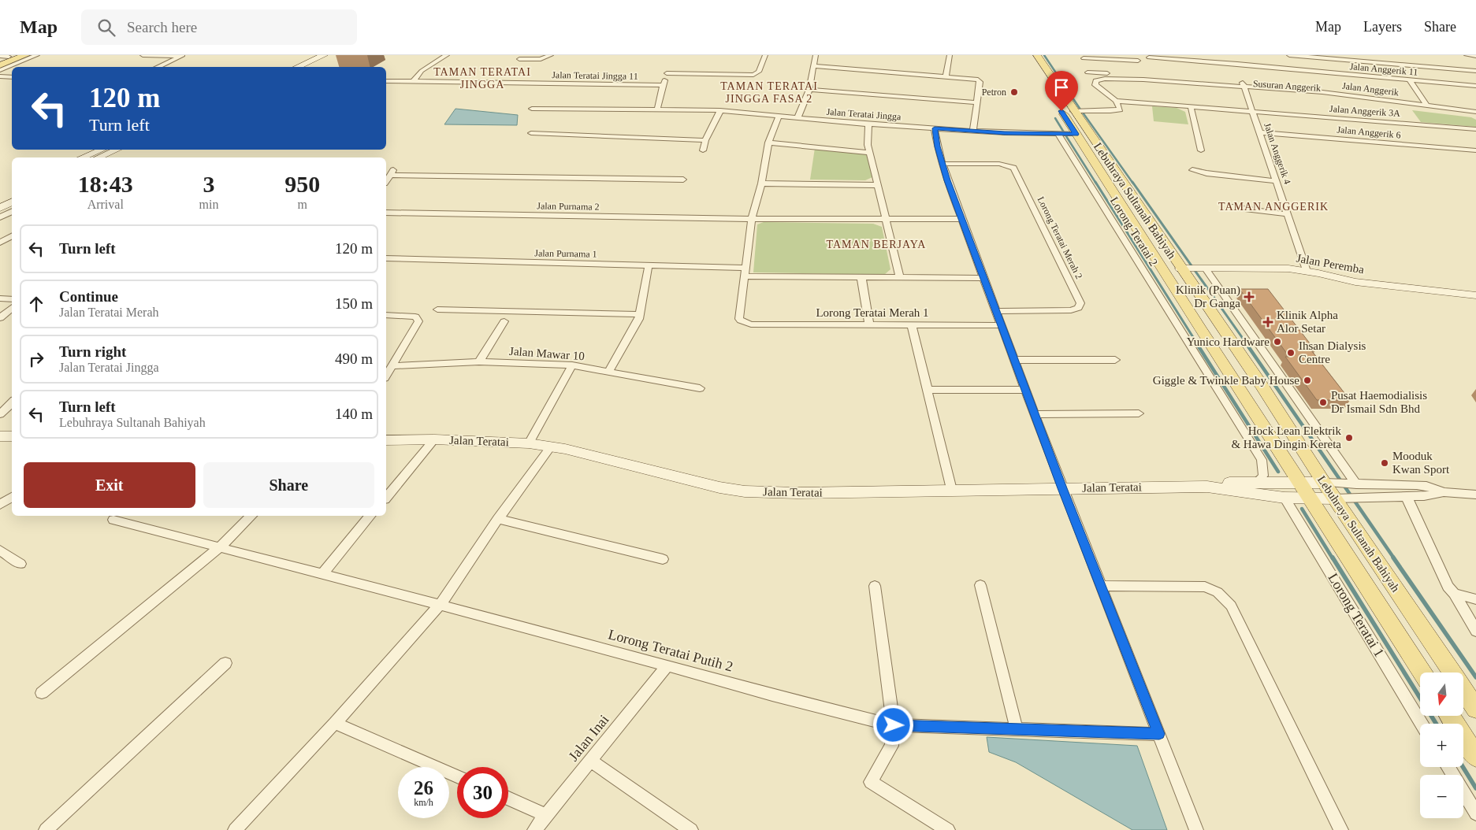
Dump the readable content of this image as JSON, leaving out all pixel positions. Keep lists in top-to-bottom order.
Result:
{
  "streets": {
    "main road": ["Lebuhraya Sultanah Bahiyah"],
    "street": [
      "Jalan Anggerik 11",
      "Jalan Teratai Jingga 11",
      "Susuran Anggerik",
      "Jalan Anggerik",
      "Jalan Anggerik 3A",
      "Jalan Teratai Jingga",
      "Jalan Anggerik 6",
      "Jalan Anggerik 4",
      "Jalan Purnama 2",
      "Lorong Teratai 2",
      "Lorong Teratai Merah 2",
      "Jalan Purnama 1",
      "Jalan Peremba",
      "Lorong Teratai Merah 1",
      "Jalan Mawar 10",
      "Jalan Teratai",
      "Lorong Teratai 1",
      "Lorong Teratai Putih 2",
      "Jalan Inai"
    ]
  },
  "crossings": [
    ["Jalan Teratai Jingga 11", "Jalan Teratai Jingga"],
    ["Susuran Anggerik", "Jalan Anggerik"],
    ["Susuran Anggerik", "Jalan Anggerik 4"],
    ["Jalan Anggerik", "Jalan Anggerik 4"],
    ["Jalan Anggerik 3A", "Jalan Anggerik 4"],
    ["Jalan Teratai Jingga", "Lebuhraya Sultanah Bahiyah"],
    ["Jalan Teratai Jingga", "Lorong Teratai 2"],
    ["Jalan Anggerik 6", "Jalan Anggerik 4"],
    ["Jalan Anggerik 4", "Jalan Peremba"],
    ["Lebuhraya Sultanah Bahiyah", "Jalan Peremba"],
    ["Lebuhraya Sultanah Bahiyah", "Jalan Teratai"],
    ["Lorong Teratai 2", "Jalan Teratai"],
    ["Jalan Teratai", "Lorong Teratai 1"],
    ["Lorong Teratai Putih 2", "Jalan Inai"]
  ],
  "districts": [
    "TAMAN TERATAI JINGGA",
    "TAMAN TERATAI JINGGA FASA 2",
    "TAMAN ANGGERIK",
    "TAMAN BERJAYA"
  ],
  "places": {
    "other": [
      "Petron",
      "Yunico Hardware",
      "Ihsan Dialysis Centre",
      "Giggle & Twinkle Baby House",
      "Pusat Haemodialisis Dr Ismail Sdn Bhd",
      "Hock Lean Elektrik & Hawa Dingin Kereta",
      "Mooduk Kwan Sport"
    ],
    "health": ["Klinik (Puan) Dr Ganga", "Klinik Alpha Alor Setar"]
  },
  "north": "bottom",
  "page": {
    "header": "Map",
    "search": "Search here",
    "nav": ["Map", "Layers", "Share"],
    "turn": ["120 m", "Turn left"],
    "eta": [
      "18:43",
      "Arrival",
      "3",
      "min",
      "950",
      "m"
    ],
    "list": [
      {
        "name": "Turn left",
        "value": "120 m"
      },
      {
        "name": "Continue",
        "note": "Jalan Teratai Merah",
        "value": "150 m"
      },
      {
        "name": "Turn right",
        "note": "Jalan Teratai Jingga",
        "value": "490 m"
      },
      {
        "name": "Turn left",
        "note": "Lebuhraya Sultanah Bahiyah",
        "value": "140 m"
      }
    ],
    "buttons": ["Exit", "Share"],
    "map_buttons": ["+", "−"],
    "speed": "26 km/h",
    "limit": "30"
  }
}
